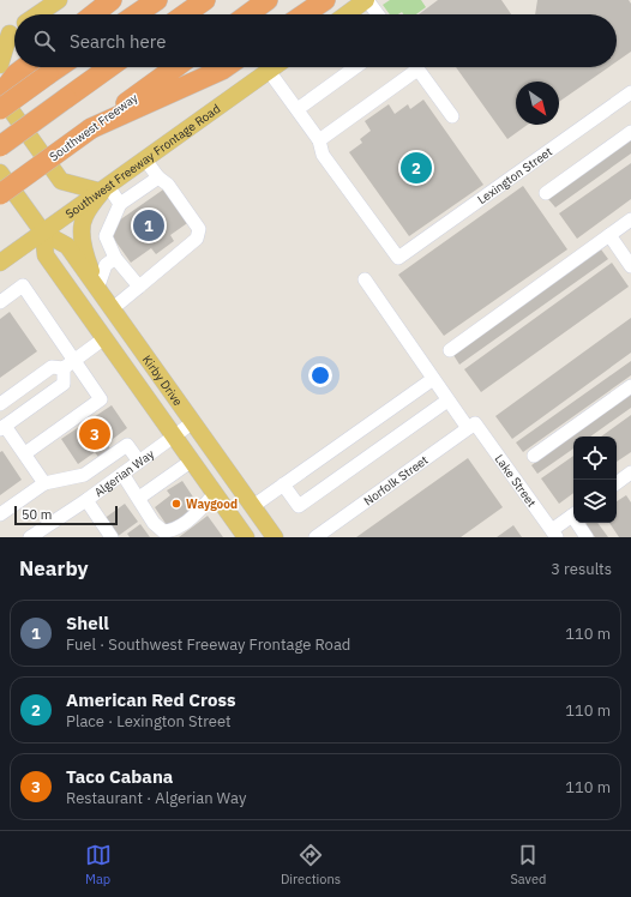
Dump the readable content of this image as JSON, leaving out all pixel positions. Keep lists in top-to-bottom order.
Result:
{
  "streets": {
    "highway": ["Southwest Freeway"],
    "main road": ["Southwest Freeway Frontage Road", "Kirby Drive"],
    "street": [
      "Lexington Street",
      "Algerian Way",
      "Norfolk Street",
      "Lake Street"
    ]
  },
  "crossings": [
    ["Southwest Freeway Frontage Road", "Kirby Drive"],
    ["Kirby Drive", "Algerian Way"],
    ["Norfolk Street", "Lake Street"]
  ],
  "places": ["Waygood"],
  "scale_bar": "50 m",
  "north": "bottom right",
  "page": {
    "search": "Search here",
    "pins": ["2", "1", "3"],
    "scale": "50 m",
    "heading": ["Nearby", "3 results"],
    "list": [
      {
        "mark": "1",
        "name": "Shell",
        "note": "Fuel · Southwest Freeway Frontage Road",
        "value": "110 m"
      },
      {
        "mark": "2",
        "name": "American Red Cross",
        "note": "Place · Lexington Street",
        "value": "110 m"
      },
      {
        "mark": "3",
        "name": "Taco Cabana",
        "note": "Restaurant · Algerian Way",
        "value": "110 m"
      }
    ],
    "nav": ["Map", "Directions", "Saved"]
  }
}
